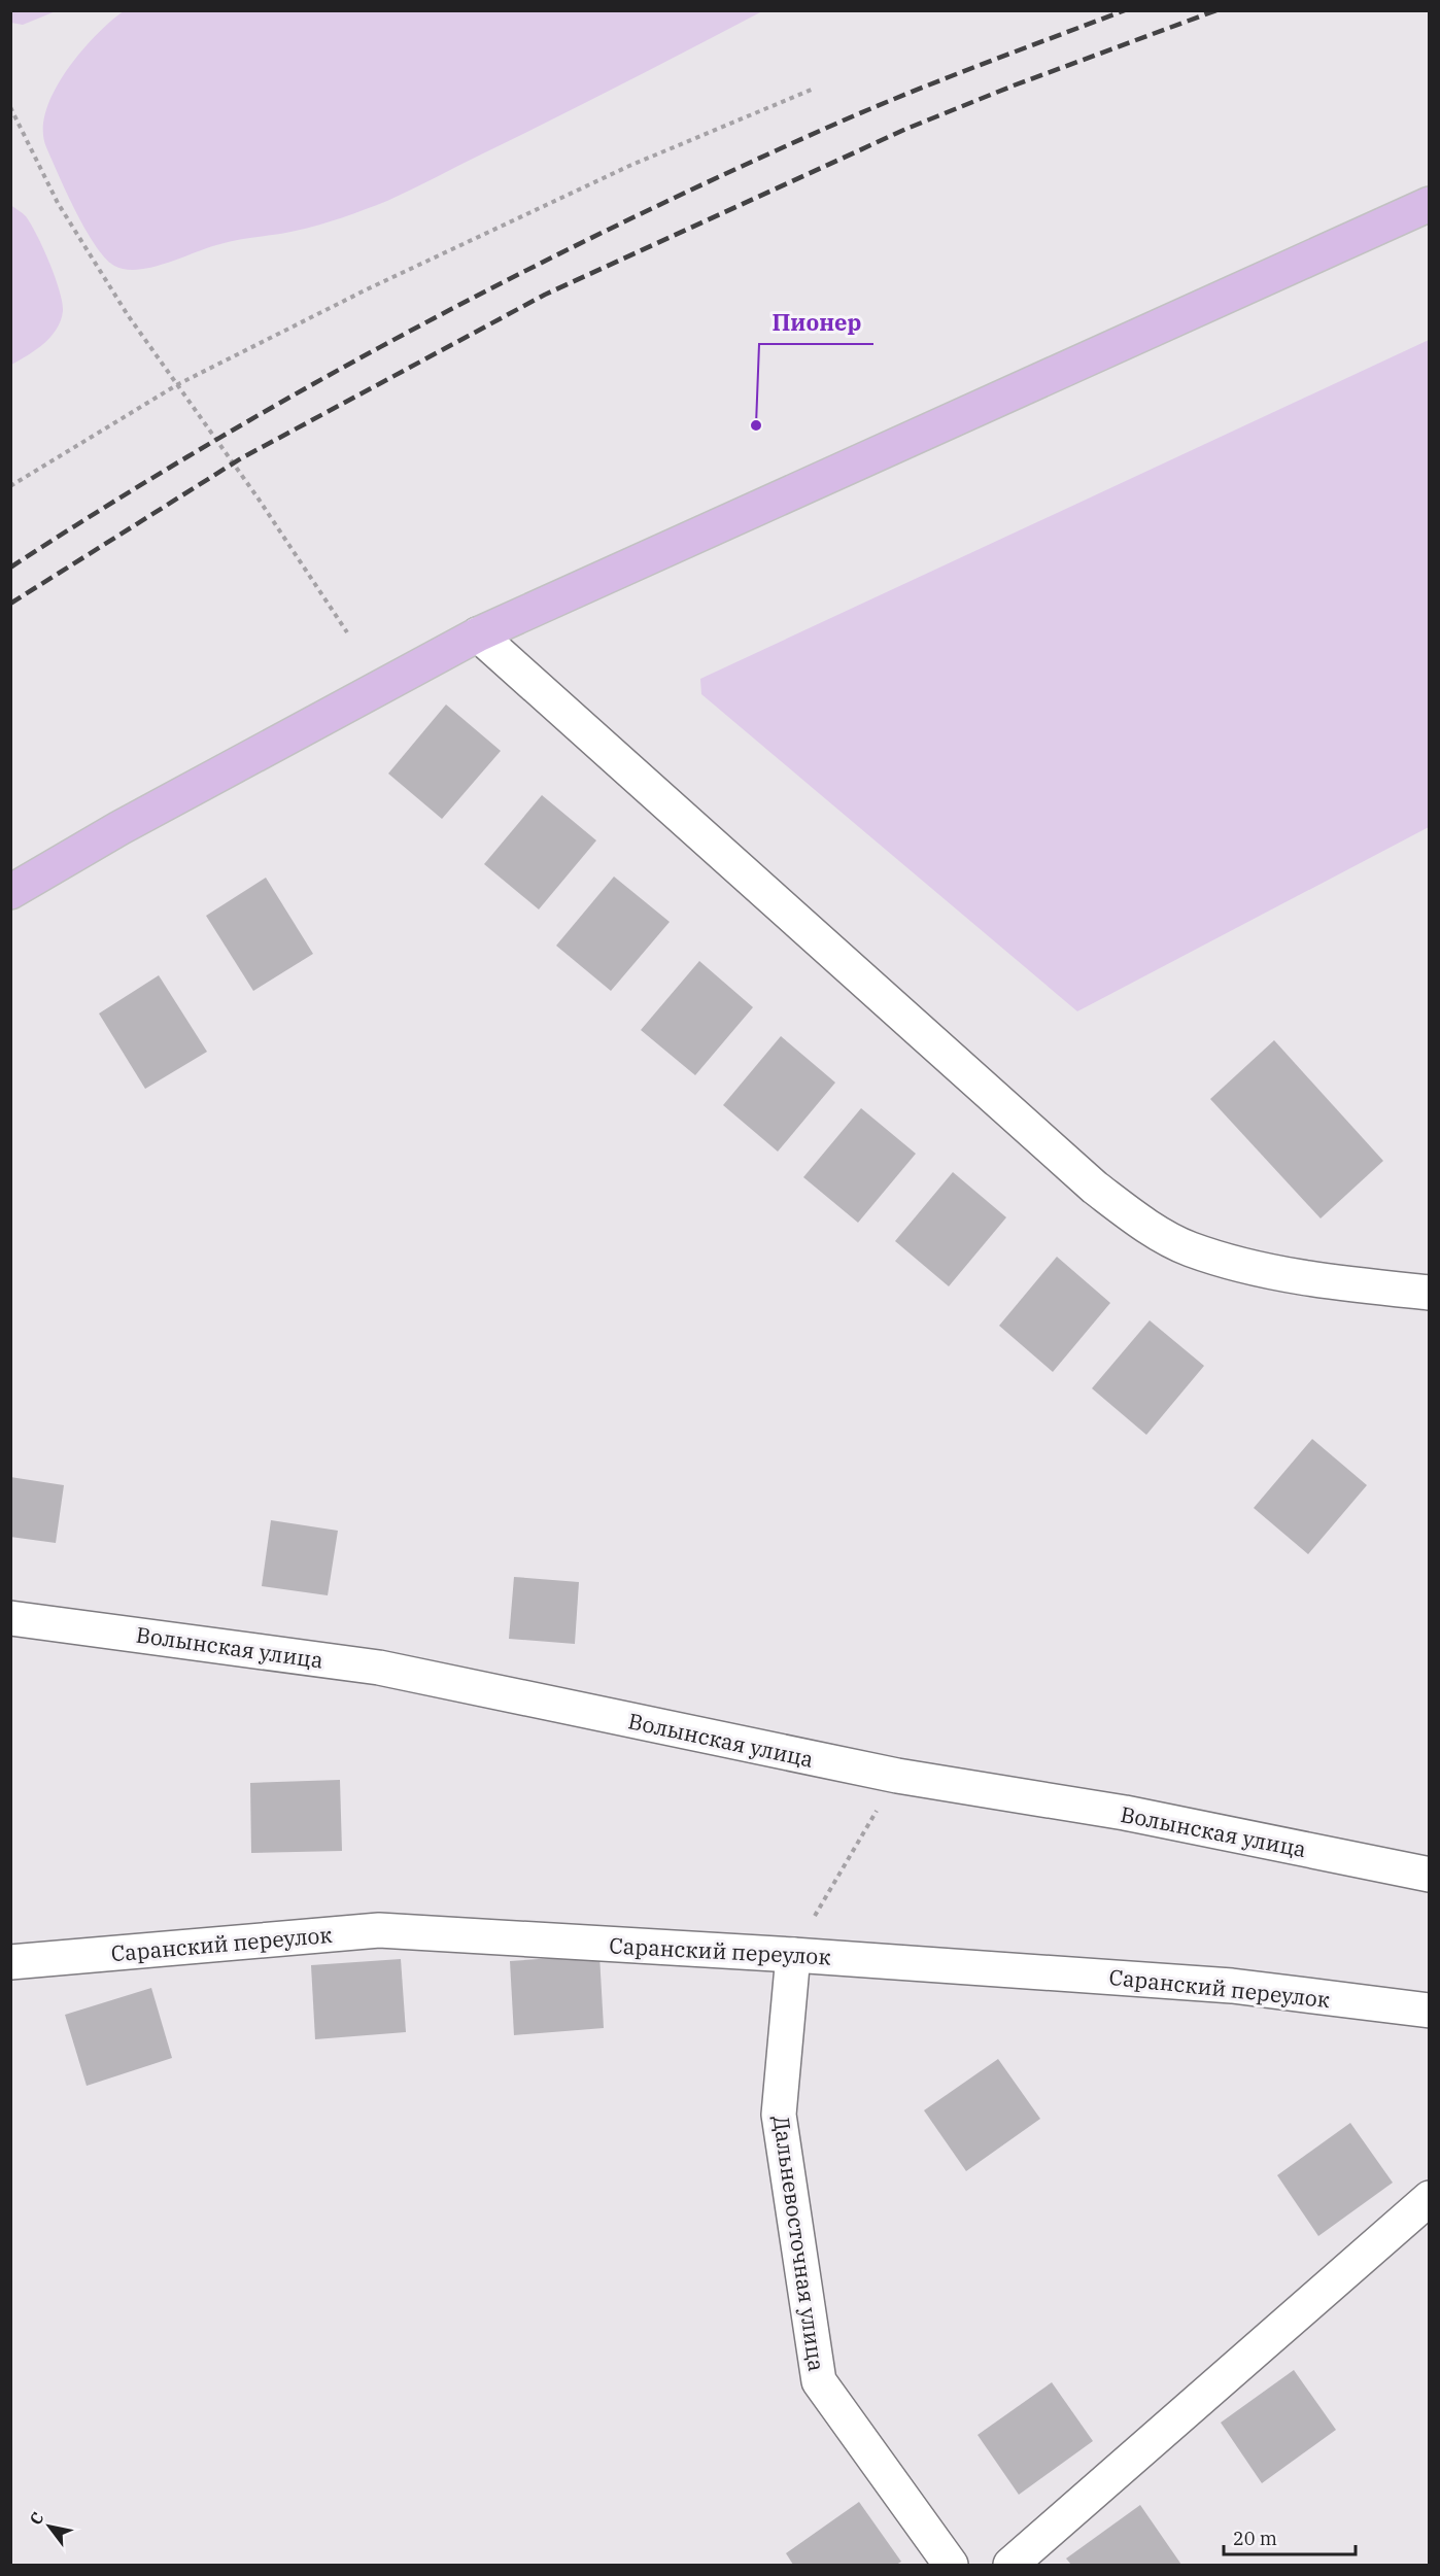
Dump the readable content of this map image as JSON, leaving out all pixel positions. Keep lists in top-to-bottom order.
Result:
{
  "streets": {
    "street": ["Волынская улица", "Саранский переулок", "Дальневосточная улица"]
  },
  "crossings": [
    ["Саранский переулок", "Дальневосточная улица"]
  ],
  "places": ["Пионер"],
  "scale_bar": "20 m",
  "north": "top left"
}
